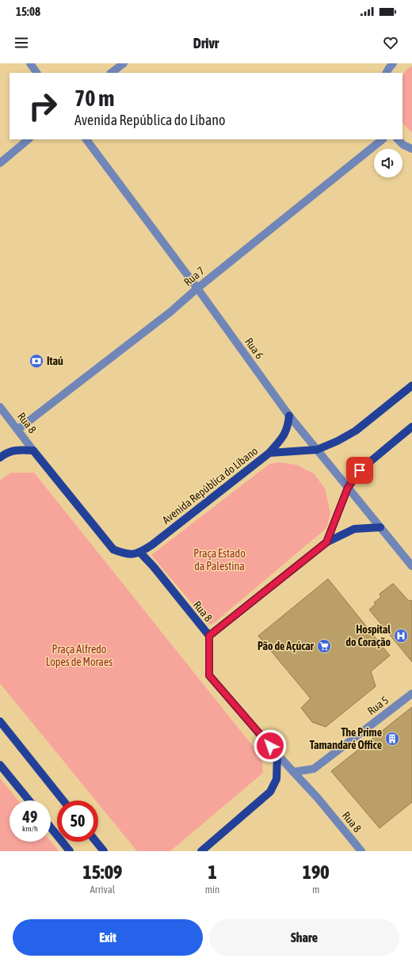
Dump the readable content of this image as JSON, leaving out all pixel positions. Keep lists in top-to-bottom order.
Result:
{
  "streets": {
    "main road": ["Rua 8", "Avenida República do Líbano"],
    "street": ["Rua 7", "Rua 6", "Rua 5"]
  },
  "crossings": [
    ["Rua 7", "Rua 6"],
    ["Rua 7", "Rua 8"],
    ["Rua 6", "Avenida República do Líbano"],
    ["Rua 8", "Avenida República do Líbano"],
    ["Rua 8", "Rua 5"]
  ],
  "parks": ["Praça Estado da Palestina", "Praça Alfredo Lopes de Moraes"],
  "places": {
    "bank": ["Itaú"],
    "hospital": ["Hospital do Coração"],
    "supermarket": ["Pão de Açúcar"],
    "building": ["The Prime Tamandaré Office"]
  },
  "page": {
    "status": "15:08",
    "header": "Drivr",
    "turn": ["70 m", "Avenida República do Líbano"],
    "speed": "49 km/h",
    "limit": "50",
    "eta": [
      "15:09",
      "Arrival",
      "1",
      "min",
      "190",
      "m"
    ],
    "buttons": ["Exit", "Share"]
  }
}
